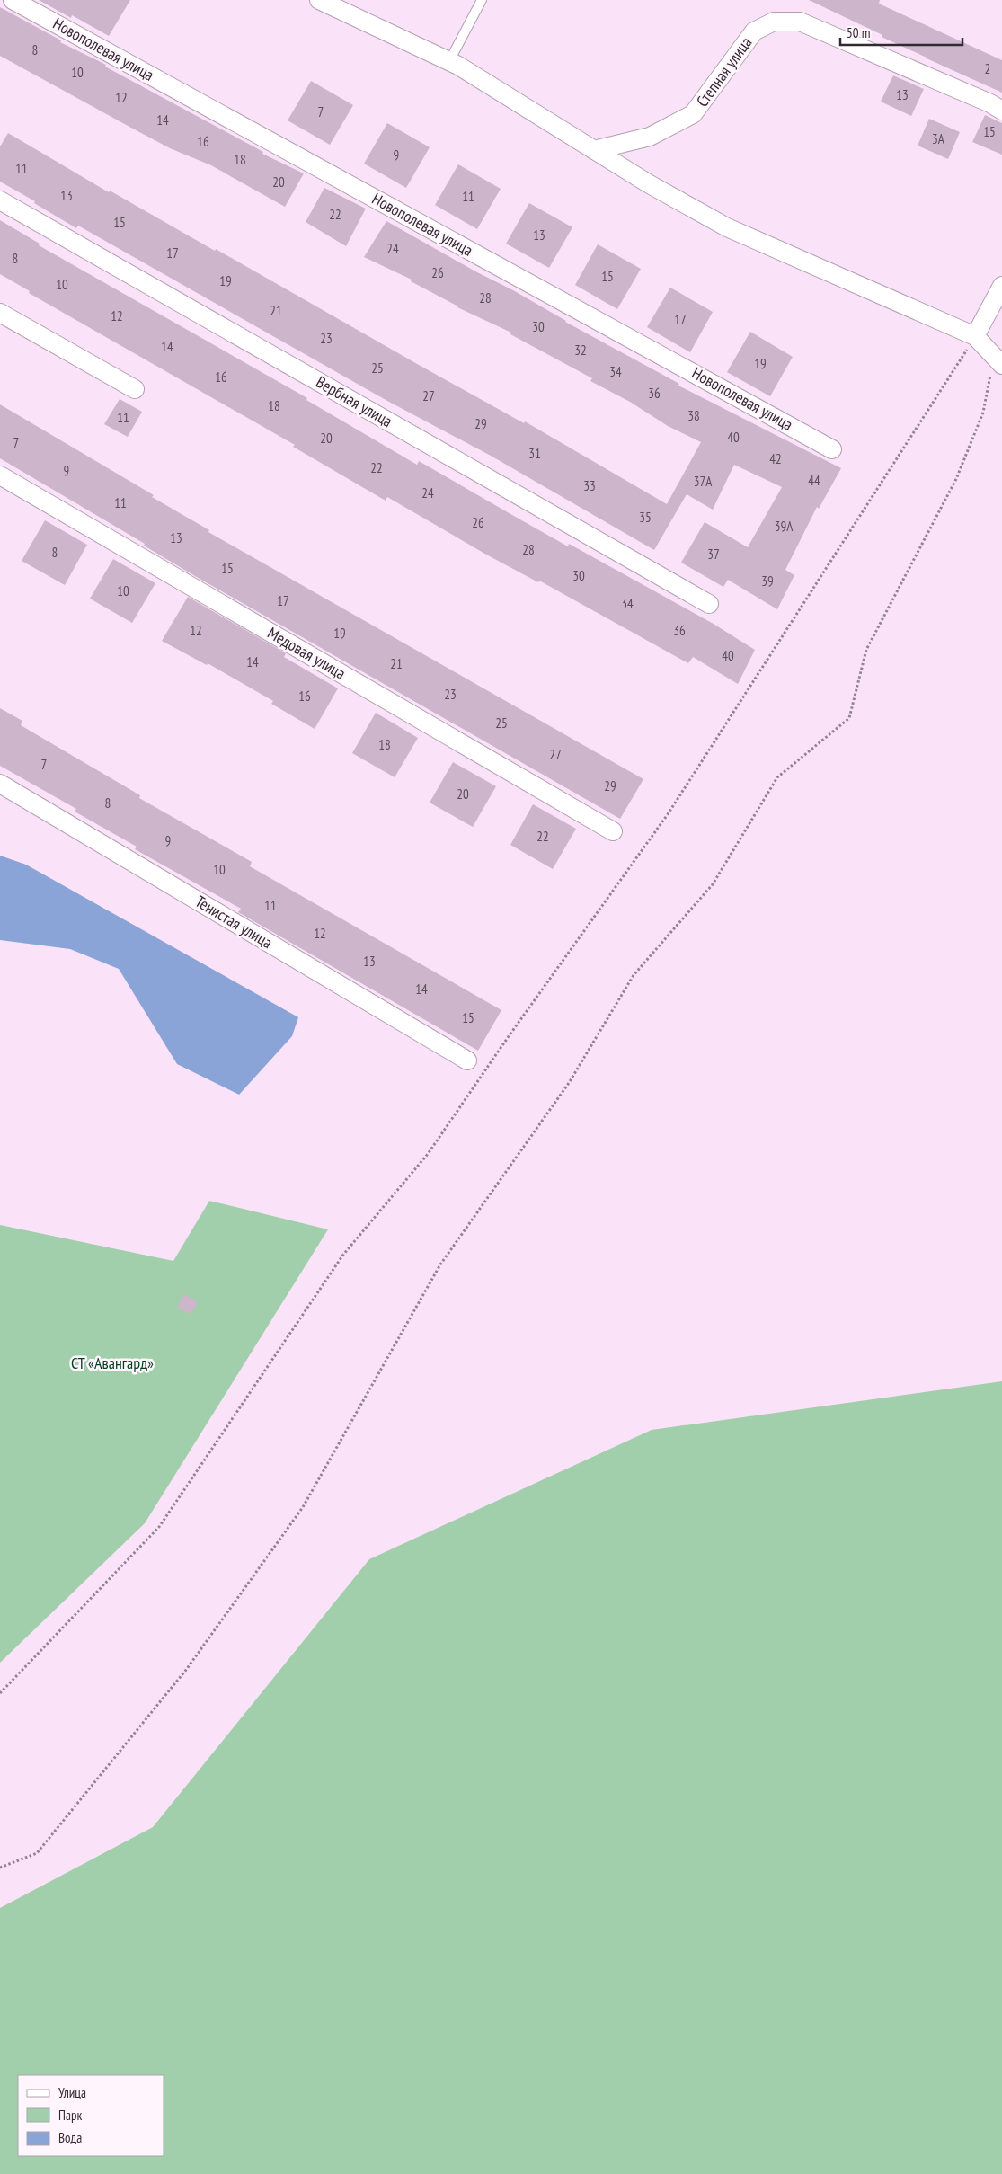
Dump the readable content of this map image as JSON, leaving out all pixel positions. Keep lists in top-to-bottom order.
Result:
{
  "streets": {
    "street": [
      "Новополевая улица",
      "Степная улица",
      "Вербная улица",
      "Медовая улица",
      "Тенистая улица"
    ]
  },
  "parks": ["СТ «Авангард»"],
  "house_numbers": [
    "8",
    "2",
    "10",
    "13",
    "12",
    "7",
    "14",
    "15",
    "3А",
    "16",
    "9",
    "18",
    "11",
    "20",
    "13",
    "11",
    "22",
    "15",
    "13",
    "24",
    "17",
    "8",
    "26",
    "15",
    "19",
    "10",
    "28",
    "21",
    "12",
    "17",
    "30",
    "23",
    "14",
    "32",
    "19",
    "25",
    "34",
    "16",
    "36",
    "27",
    "18",
    "38",
    "11",
    "29",
    "40",
    "20",
    "7",
    "31",
    "42",
    "22",
    "9",
    "44",
    "37А",
    "33",
    "24",
    "11",
    "35",
    "26",
    "39А",
    "13",
    "28",
    "8",
    "37",
    "15",
    "30",
    "39",
    "10",
    "17",
    "34",
    "12",
    "36",
    "19",
    "40",
    "14",
    "21",
    "23",
    "16",
    "25",
    "18",
    "27",
    "7",
    "29",
    "20",
    "8",
    "22",
    "9",
    "10",
    "11",
    "12",
    "13",
    "14",
    "15"
  ],
  "legend": ["Улица", "Парк", "Вода"],
  "scale_bar": "50 m"
}
